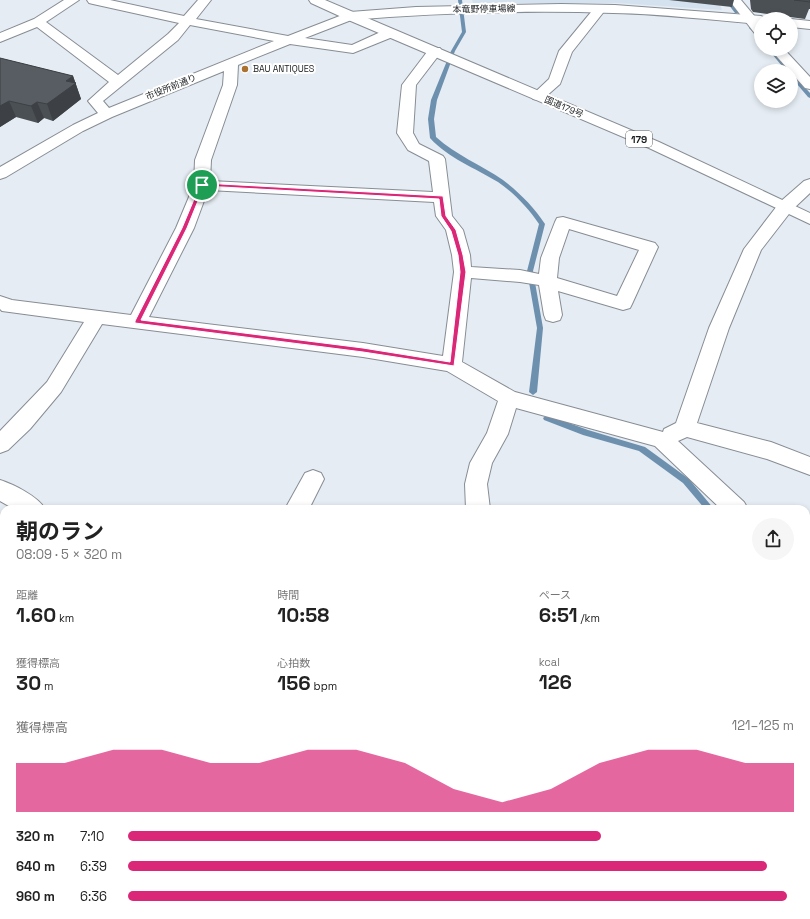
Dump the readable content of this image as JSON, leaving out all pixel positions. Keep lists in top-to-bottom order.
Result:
{
  "streets": {
    "main road": [
      "本竜野停車場線",
      "市役所前通り",
      "国道179号",
      "179"
    ]
  },
  "crossings": [
    ["本竜野停車場線", "市役所前通り"],
    ["本竜野停車場線", "国道179号"],
    ["市役所前通り", "国道179号"]
  ],
  "places": ["BAU ANTIQUES"],
  "page": {
    "heading": ["朝のラン", "08:09 · 5 × 320 m"],
    "stats": [
      ["距離", "1.60 km"],
      ["時間", "10:58"],
      ["ペース", "6:51 /km"],
      ["獲得標高", "30 m"],
      ["心拍数", "156 bpm"],
      ["kcal", "126"]
    ],
    "chart": ["獲得標高", "121–125 m"],
    "list": [
      {
        "name": "320 m",
        "note": "7:10"
      },
      {
        "name": "640 m",
        "note": "6:39"
      },
      {
        "name": "960 m",
        "note": "6:36"
      }
    ]
  }
}
